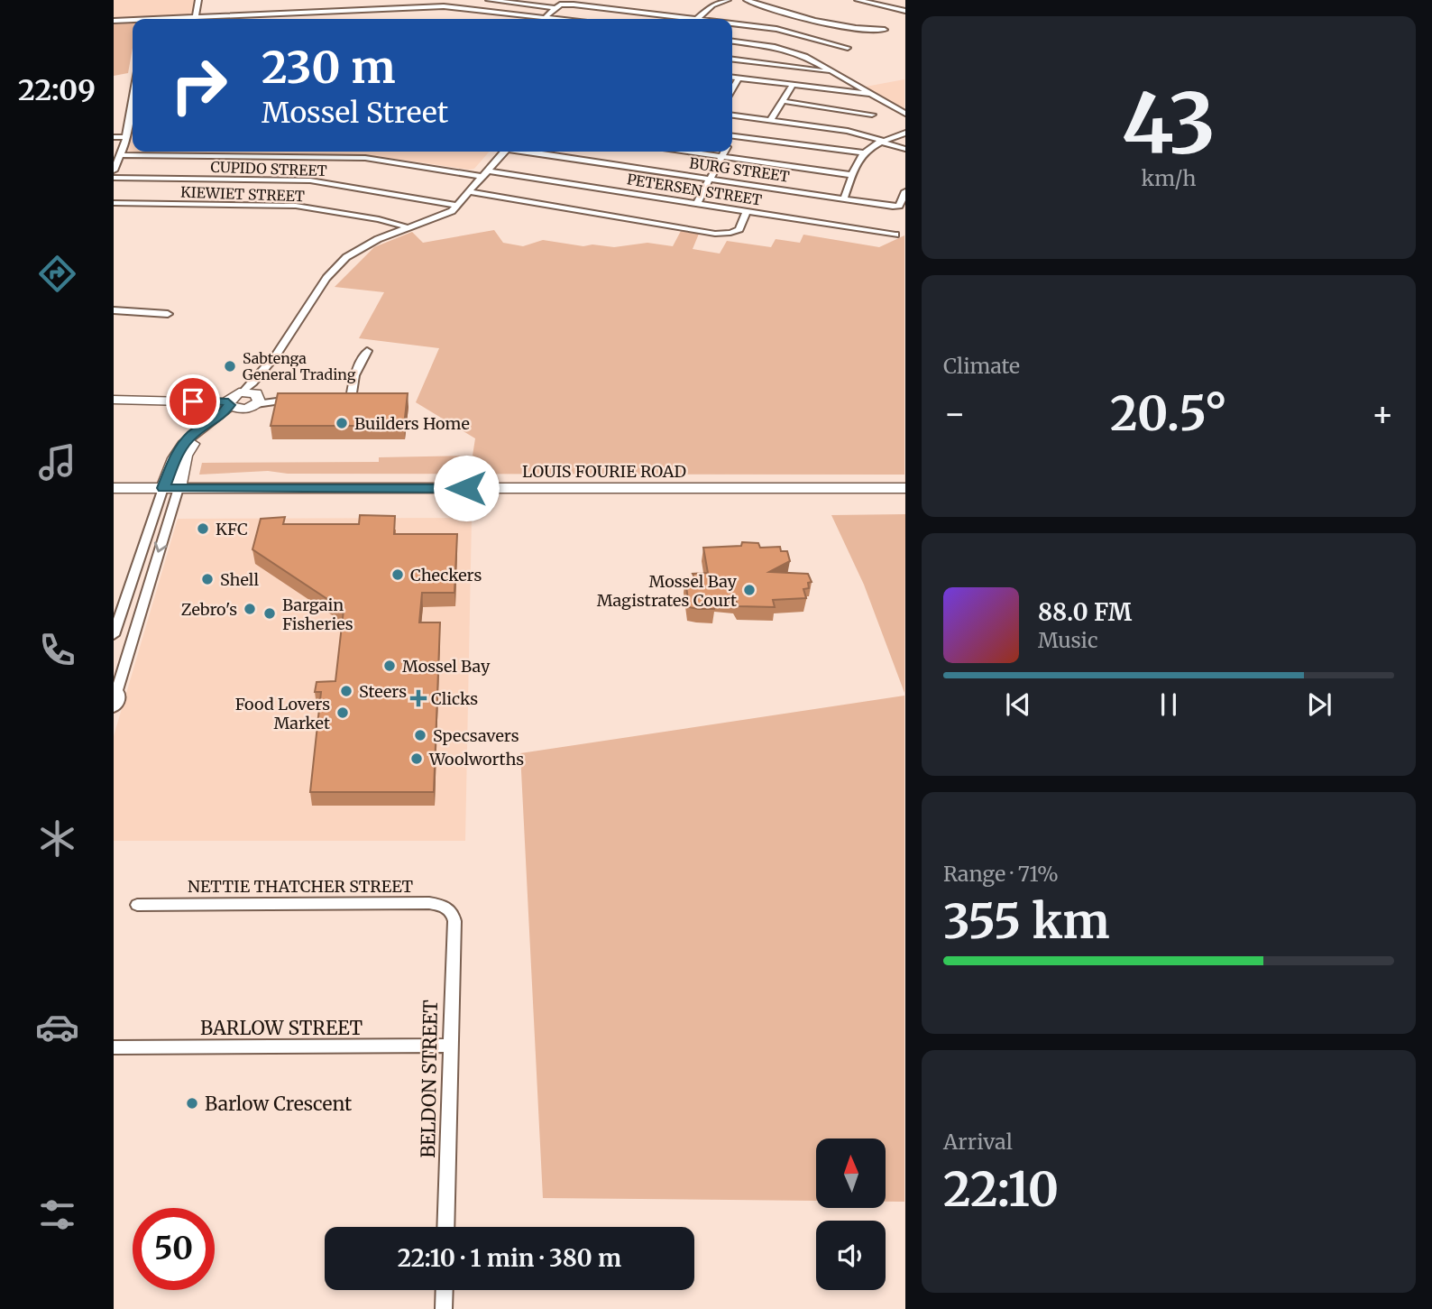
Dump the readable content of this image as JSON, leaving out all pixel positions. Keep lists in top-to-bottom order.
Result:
{
  "streets": {
    "main road": ["LOUIS FOURIE ROAD"],
    "street": [
      "CUPIDO STREET",
      "BURG STREET",
      "PETERSEN STREET",
      "KIEWIET STREET",
      "NETTIE THATCHER STREET",
      "BARLOW STREET",
      "BELDON STREET"
    ]
  },
  "crossings": [
    ["NETTIE THATCHER STREET", "BELDON STREET"],
    ["BARLOW STREET", "BELDON STREET"]
  ],
  "places": {
    "other": [
      "Sabtenga General Trading",
      "Builders Home",
      "KFC",
      "Checkers",
      "Shell",
      "Mossel Bay Magistrates Court",
      "Zebro's",
      "Bargain Fisheries",
      "Mossel Bay",
      "Steers",
      "Food Lovers Market",
      "Specsavers",
      "Woolworths",
      "Barlow Crescent"
    ],
    "health": ["Clicks"]
  },
  "north": "top",
  "page": {
    "tabs": "22:09",
    "tile": [
      ["43", "km/h"],
      "Climate",
      ["Range · 71%", "355 km"],
      ["Arrival", "22:10"]
    ],
    "turn": ["230 m", "Mossel Street"],
    "heat": ["−", "20.5°", "+"],
    "song": ["88.0 FM", "Music"],
    "limit": "50",
    "trip": "22:10 · 1 min · 380 m"
  }
}
